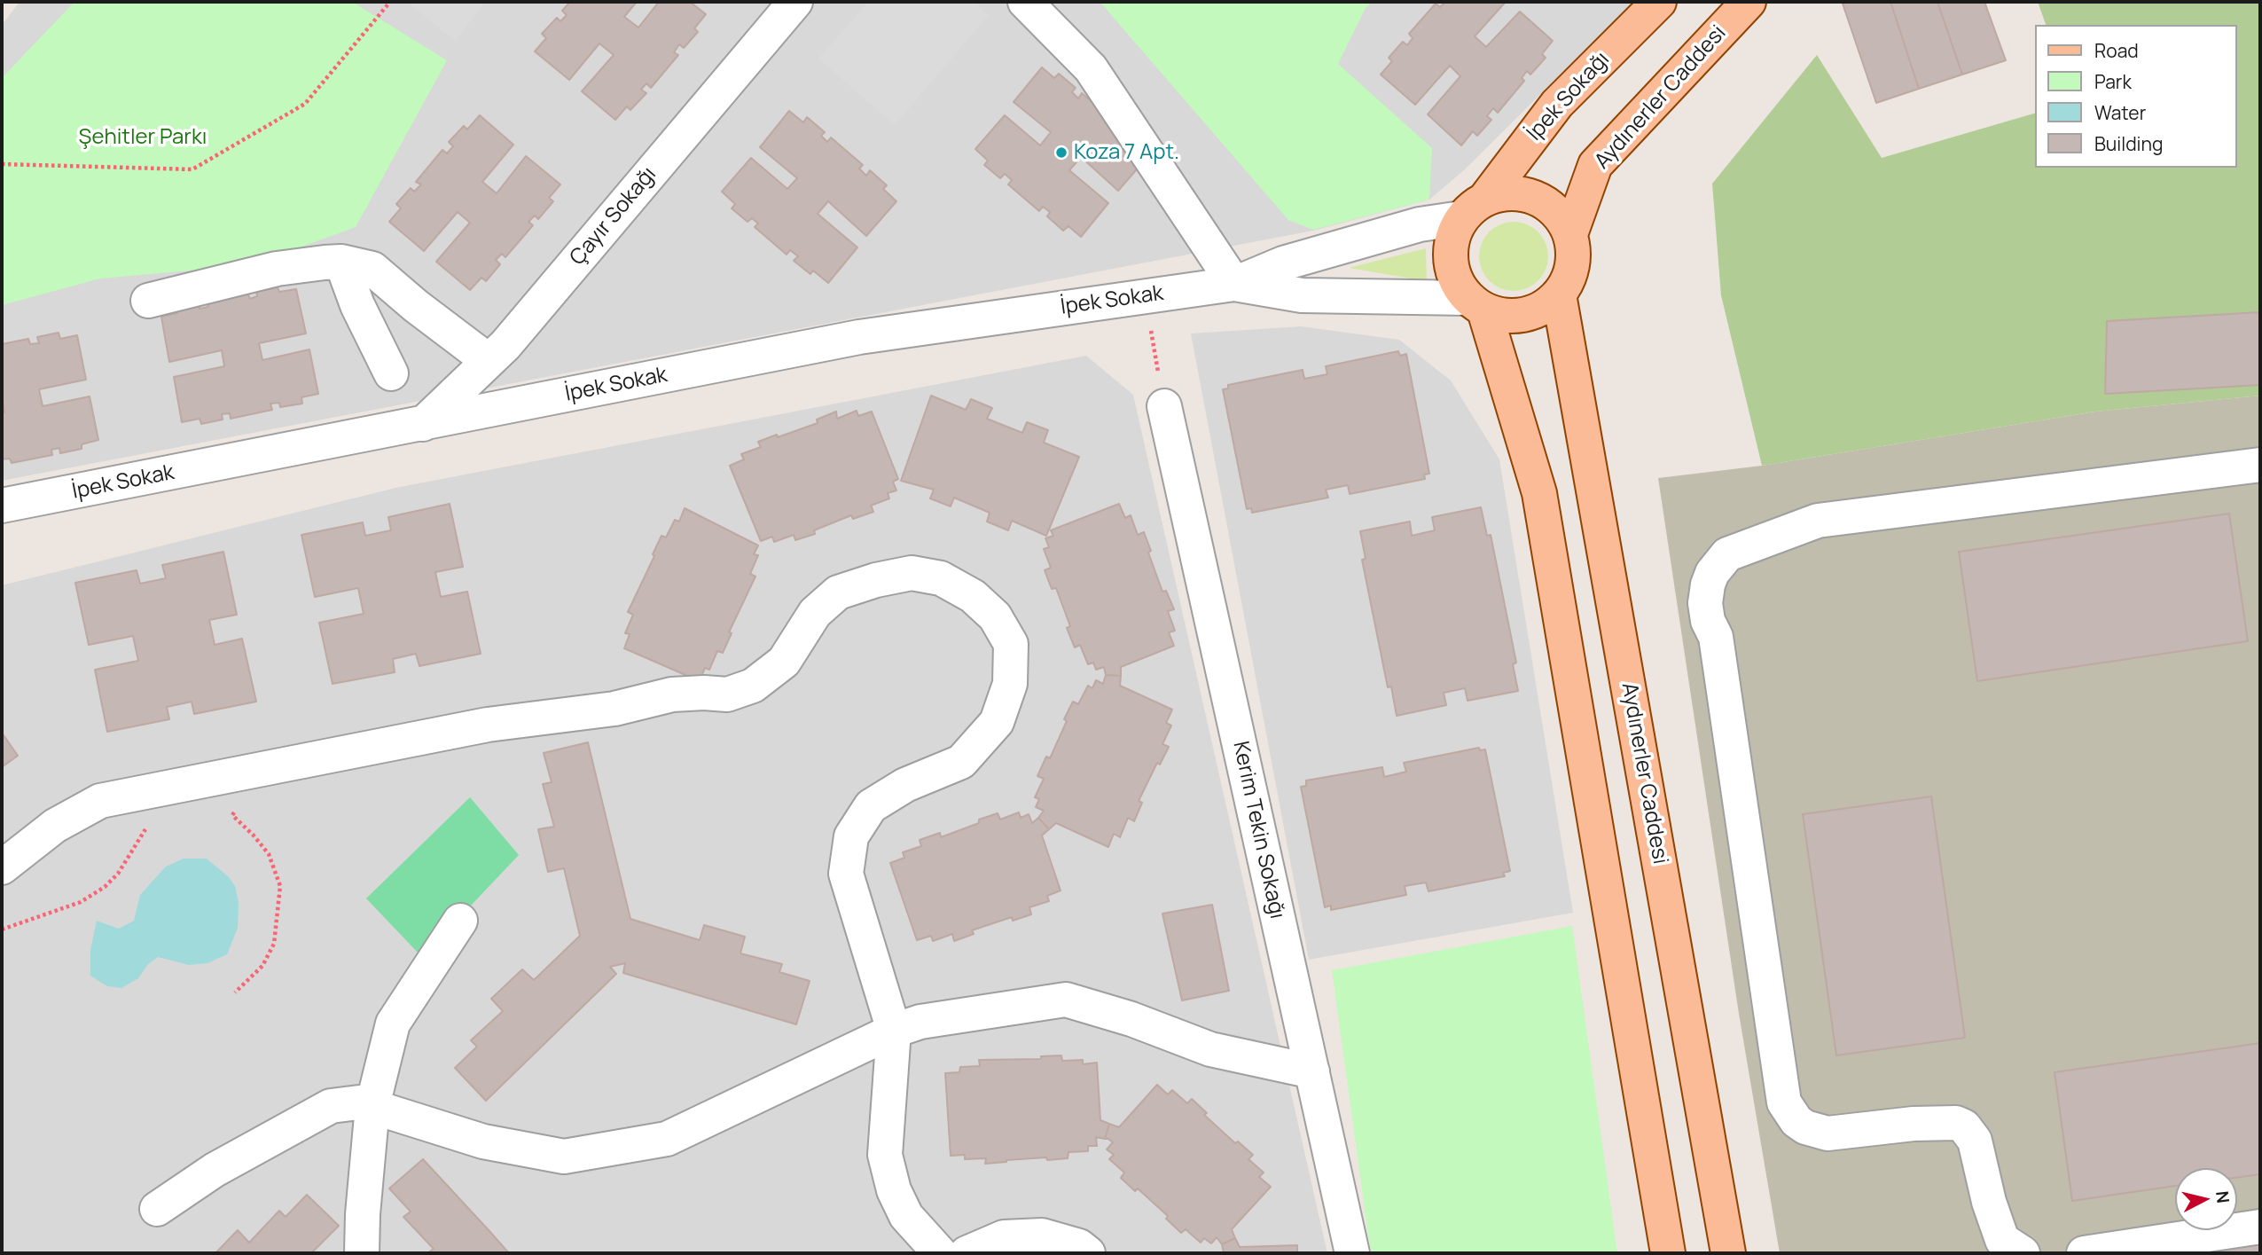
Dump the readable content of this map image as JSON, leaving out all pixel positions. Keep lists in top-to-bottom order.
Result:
{
  "streets": {
    "main road": ["İpek Sokağı", "Aydınerler Caddesi"],
    "street": ["Çayır Sokağı", "İpek Sokak", "Kerim Tekin Sokağı"]
  },
  "crossings": [
    ["İpek Sokağı", "Aydınerler Caddesi"],
    ["Çayır Sokağı", "İpek Sokak"]
  ],
  "parks": ["Şehitler Parkı"],
  "places": ["Koza 7 Apt."],
  "legend": [
    "Road",
    "Park",
    "Water",
    "Building"
  ],
  "north": "right"
}
